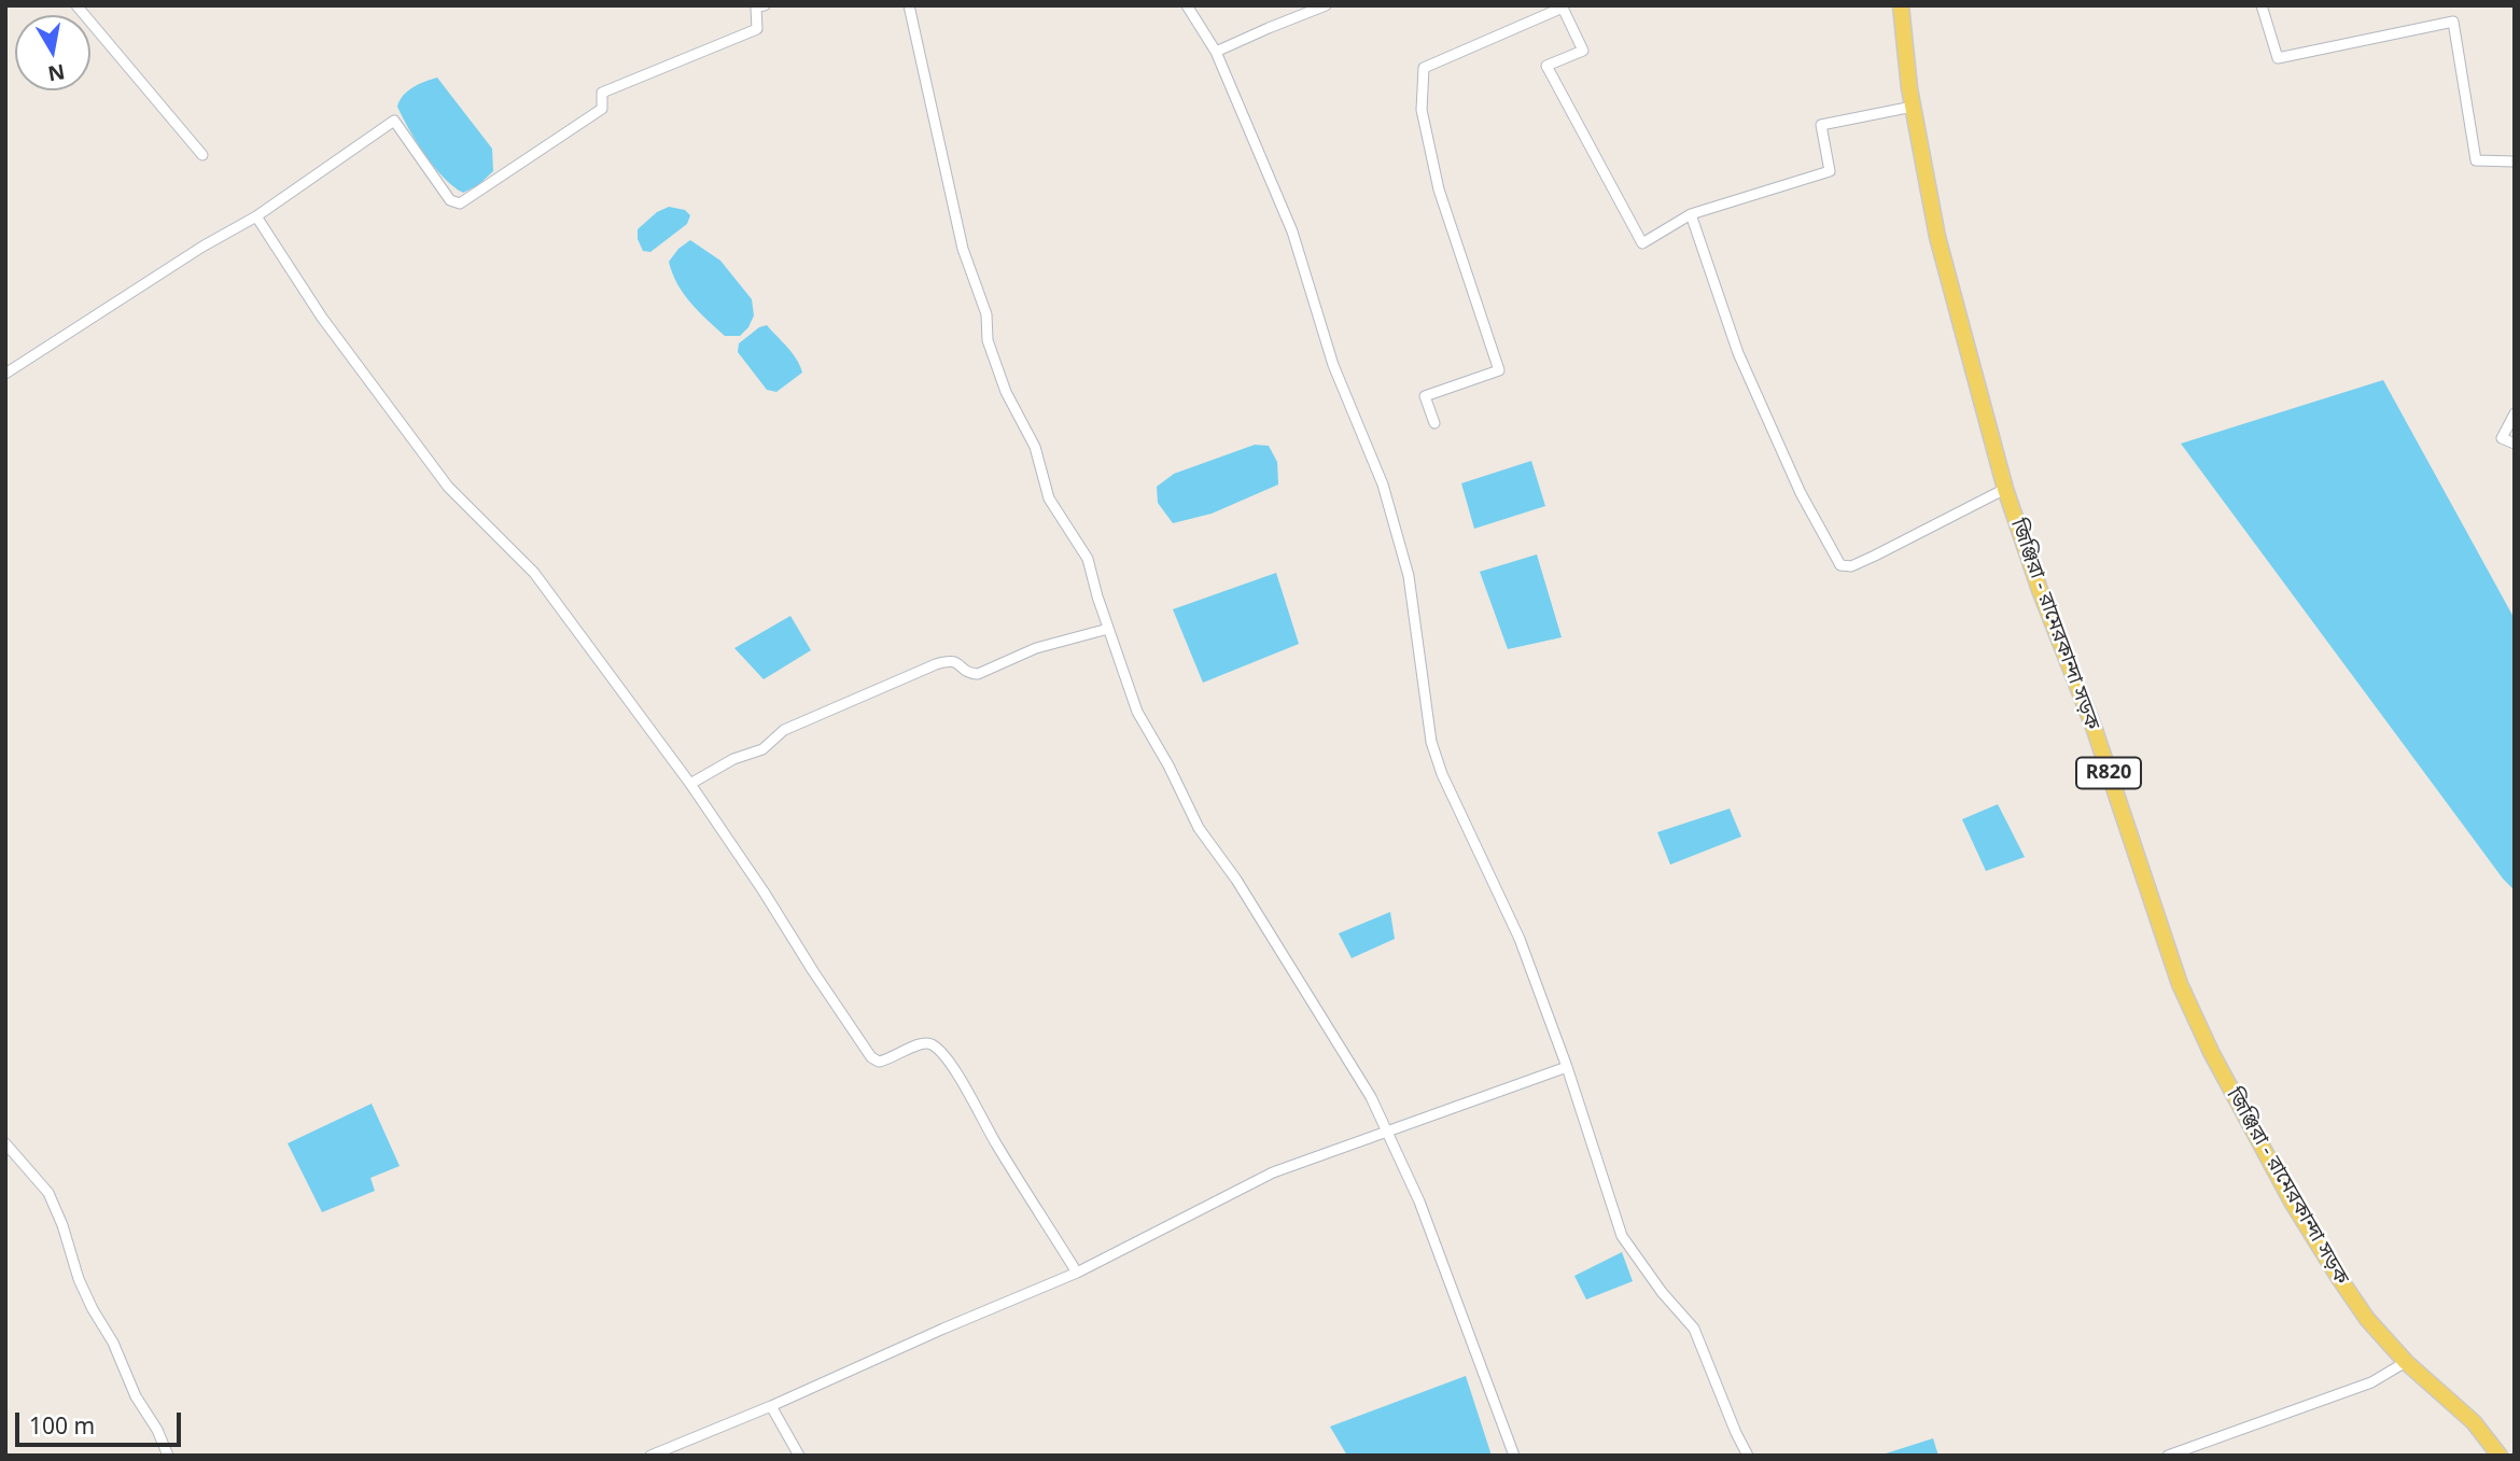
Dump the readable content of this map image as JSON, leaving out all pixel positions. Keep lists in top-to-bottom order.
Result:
{
  "streets": {
    "main road": ["জিঞ্জিরা - রামেরকান্দা সড়ক", "R820"]
  },
  "scale_bar": "100 m",
  "north": "bottom"
}
